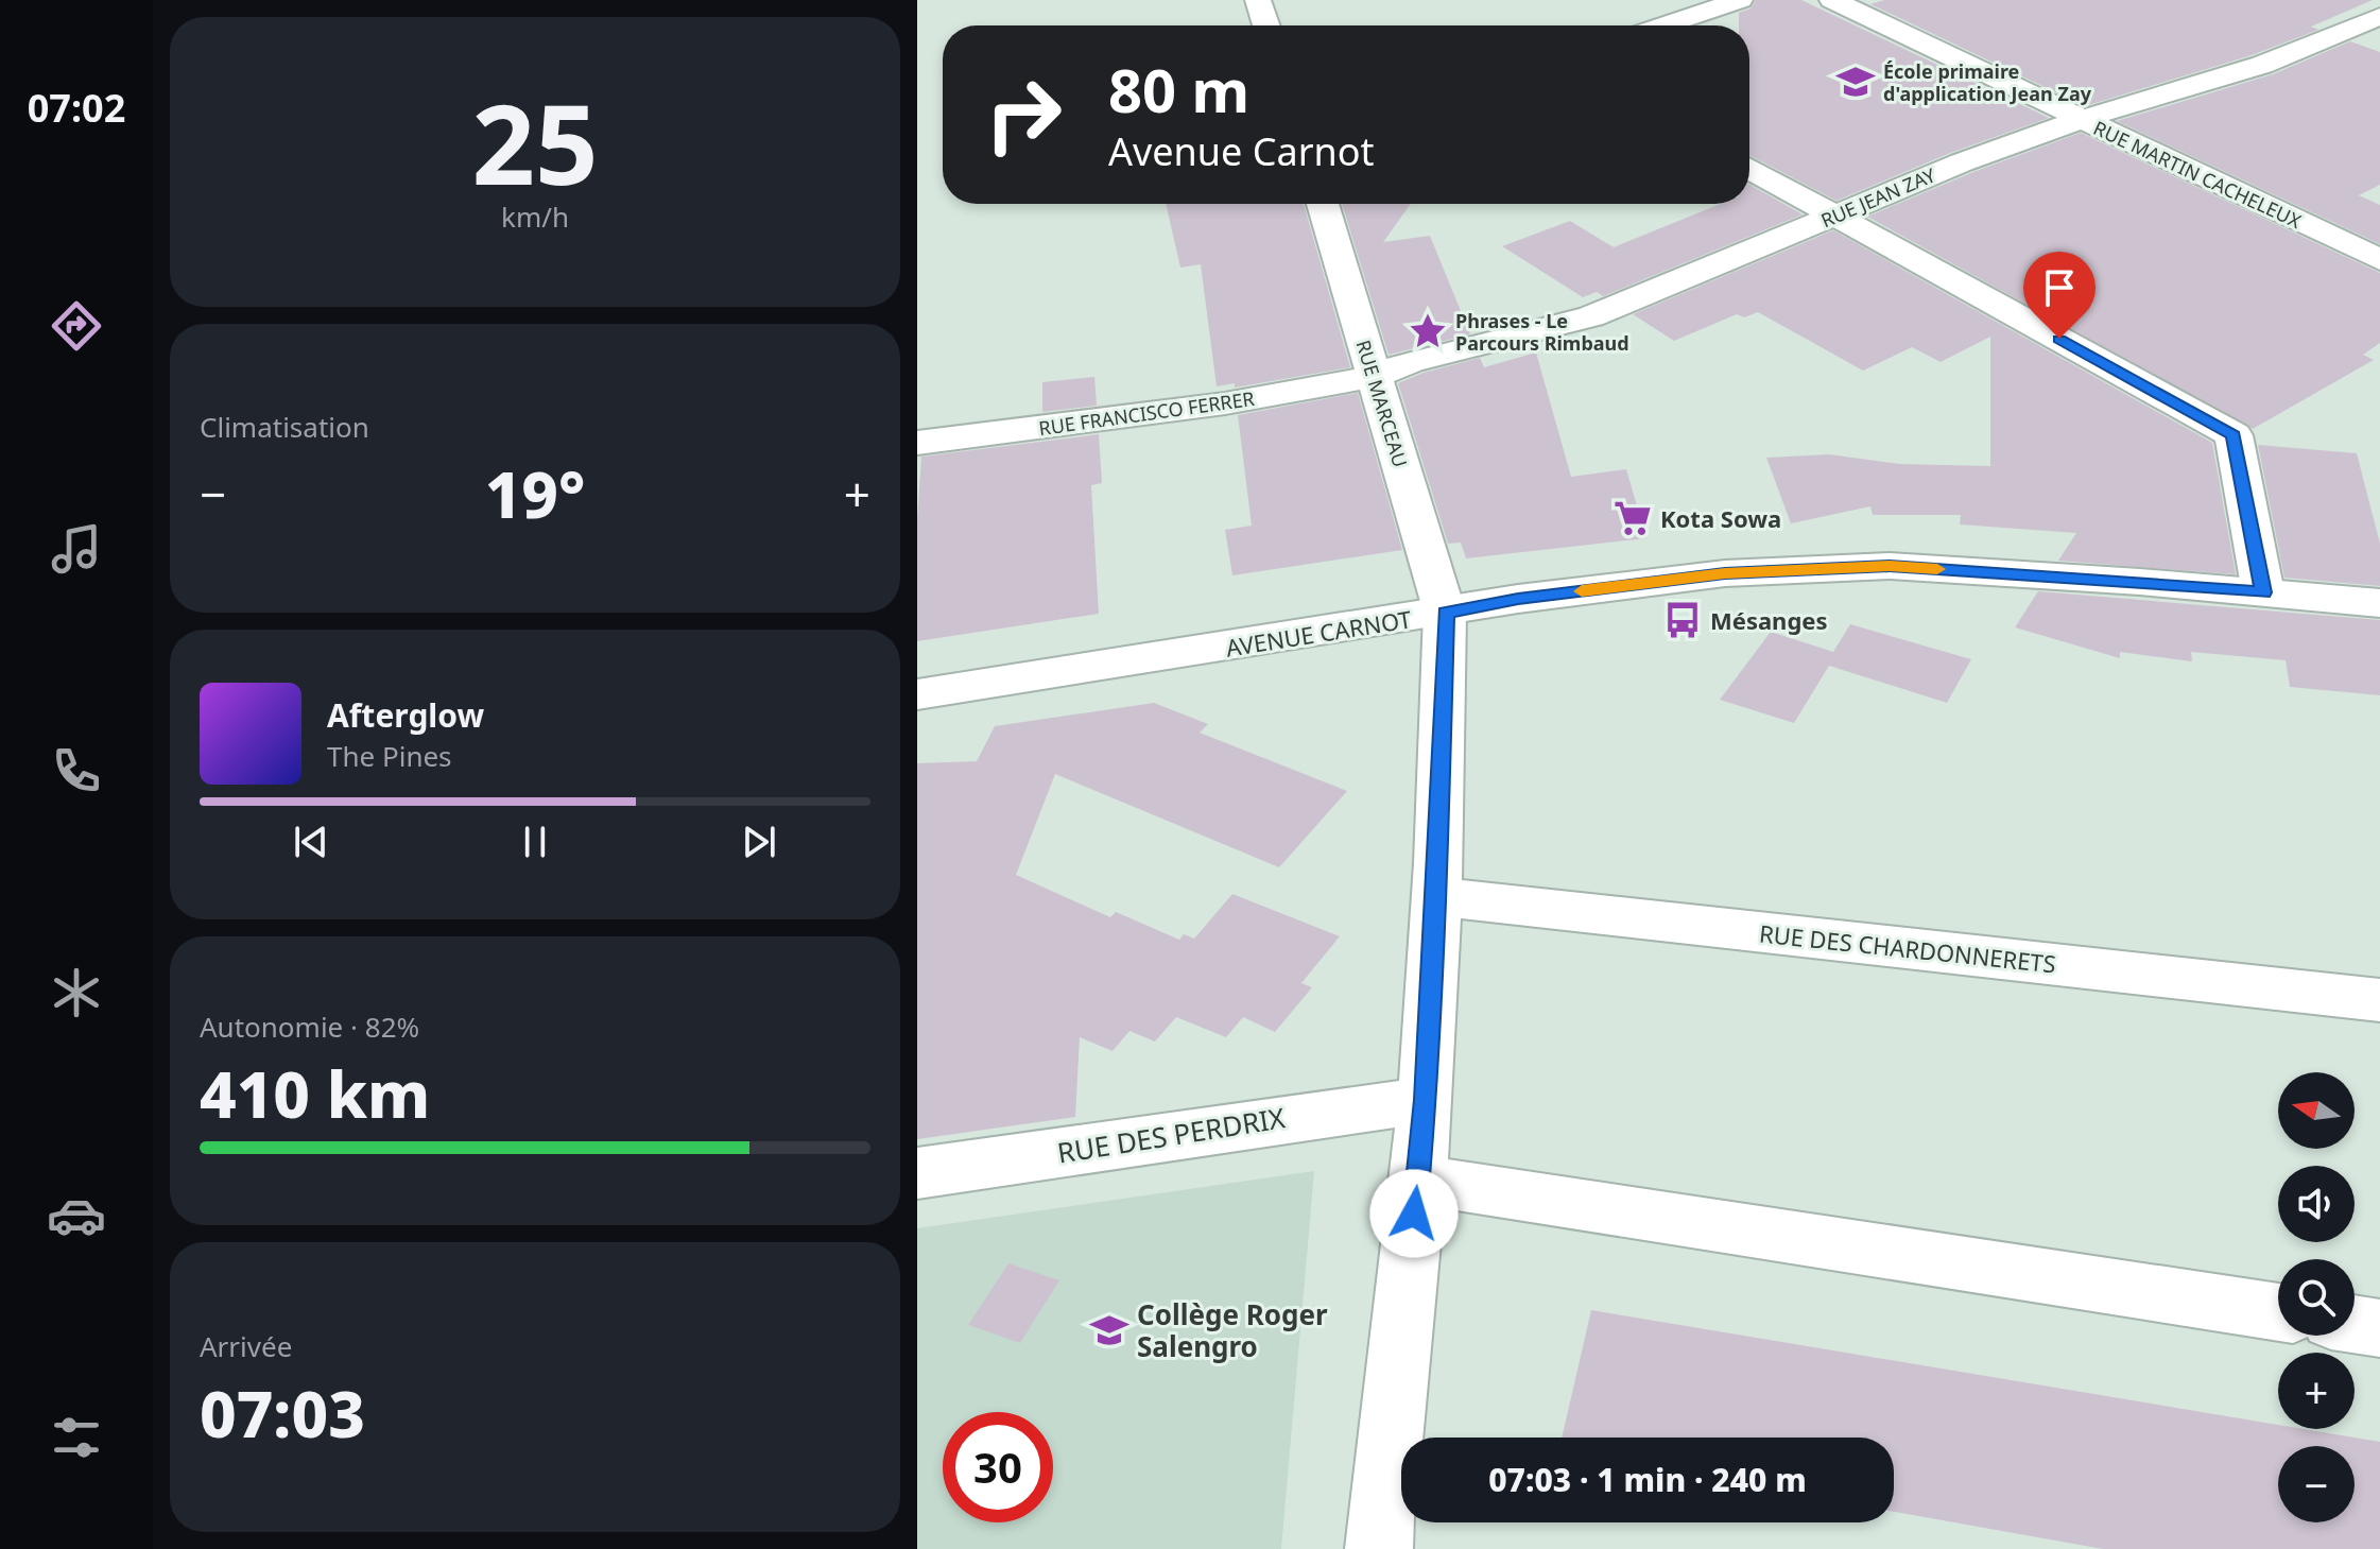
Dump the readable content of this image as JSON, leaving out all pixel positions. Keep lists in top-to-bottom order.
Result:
{
  "streets": {
    "street": [
      "RUE MARTIN CACHELEUX",
      "RUE JEAN ZAY",
      "RUE MARCEAU",
      "RUE FRANCISCO FERRER",
      "AVENUE CARNOT",
      "RUE DES CHARDONNERETS",
      "RUE DES PERDRIX"
    ]
  },
  "crossings": [
    ["RUE MARTIN CACHELEUX", "RUE JEAN ZAY"],
    ["RUE JEAN ZAY", "RUE MARCEAU"],
    ["RUE JEAN ZAY", "RUE FRANCISCO FERRER"],
    ["RUE MARCEAU", "RUE FRANCISCO FERRER"],
    ["RUE MARCEAU", "AVENUE CARNOT"],
    ["RUE MARCEAU", "RUE DES CHARDONNERETS"],
    ["RUE MARCEAU", "RUE DES PERDRIX"]
  ],
  "places": {
    "school or university": ["École primaire d'application Jean Zay", "Collège Roger Salengro"],
    "place": ["Phrases - Le Parcours Rimbaud"],
    "supermarket": ["Kota Sowa"],
    "bus stop": ["Mésanges"]
  },
  "north": "left",
  "page": {
    "tabs": "07:02",
    "tile": [
      ["25", "km/h"],
      "Climatisation",
      ["Autonomie · 82%", "410 km"],
      ["Arrivée", "07:03"]
    ],
    "turn": ["80 m", "Avenue Carnot"],
    "heat": ["−", "19°", "+"],
    "song": ["Afterglow", "The Pines"],
    "map_buttons": ["+", "−"],
    "limit": "30",
    "trip": "07:03 · 1 min · 240 m"
  }
}
